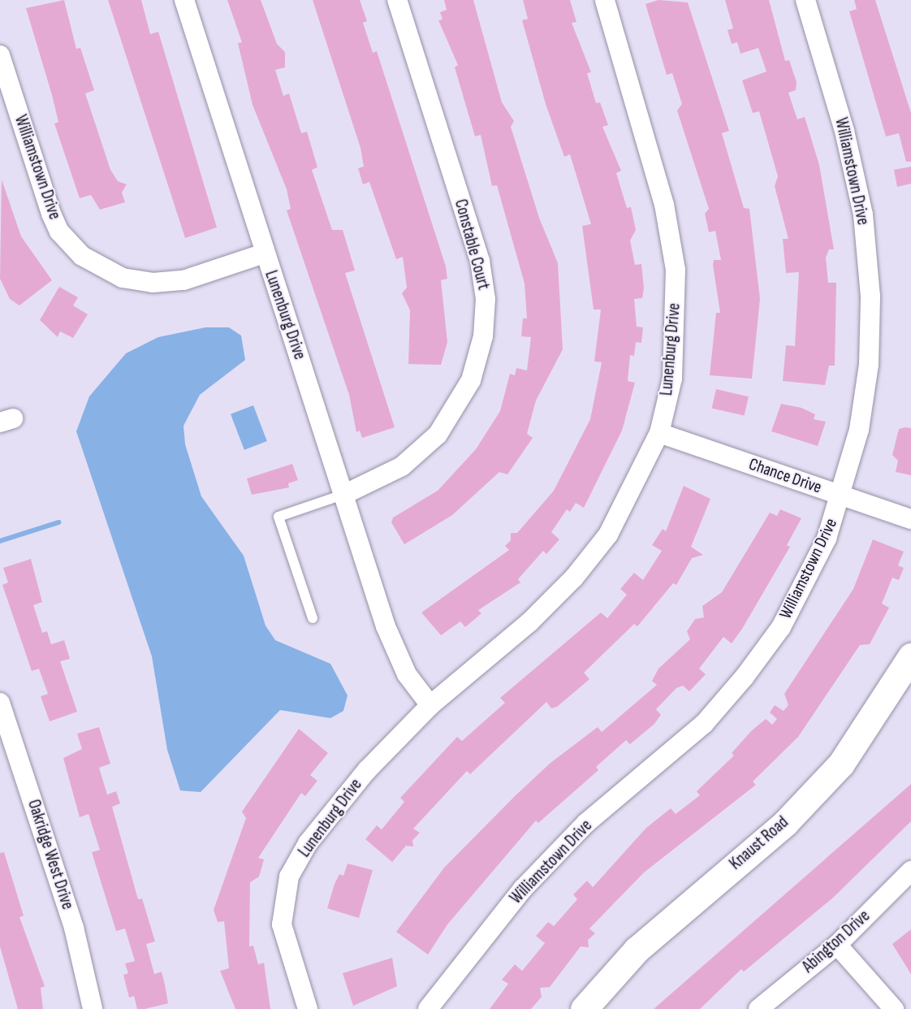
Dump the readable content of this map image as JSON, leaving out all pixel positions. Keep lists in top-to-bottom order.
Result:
{
  "streets": {
    "main road": ["Knaust Road"],
    "street": [
      "Williamstown Drive",
      "Constable Court",
      "Lunenburg Drive",
      "Chance Drive",
      "Oakridge West Drive",
      "Abington Drive"
    ]
  },
  "crossings": [
    ["Williamstown Drive", "Lunenburg Drive"],
    ["Williamstown Drive", "Chance Drive"],
    ["Constable Court", "Lunenburg Drive"],
    ["Lunenburg Drive", "Chance Drive"]
  ]
}
